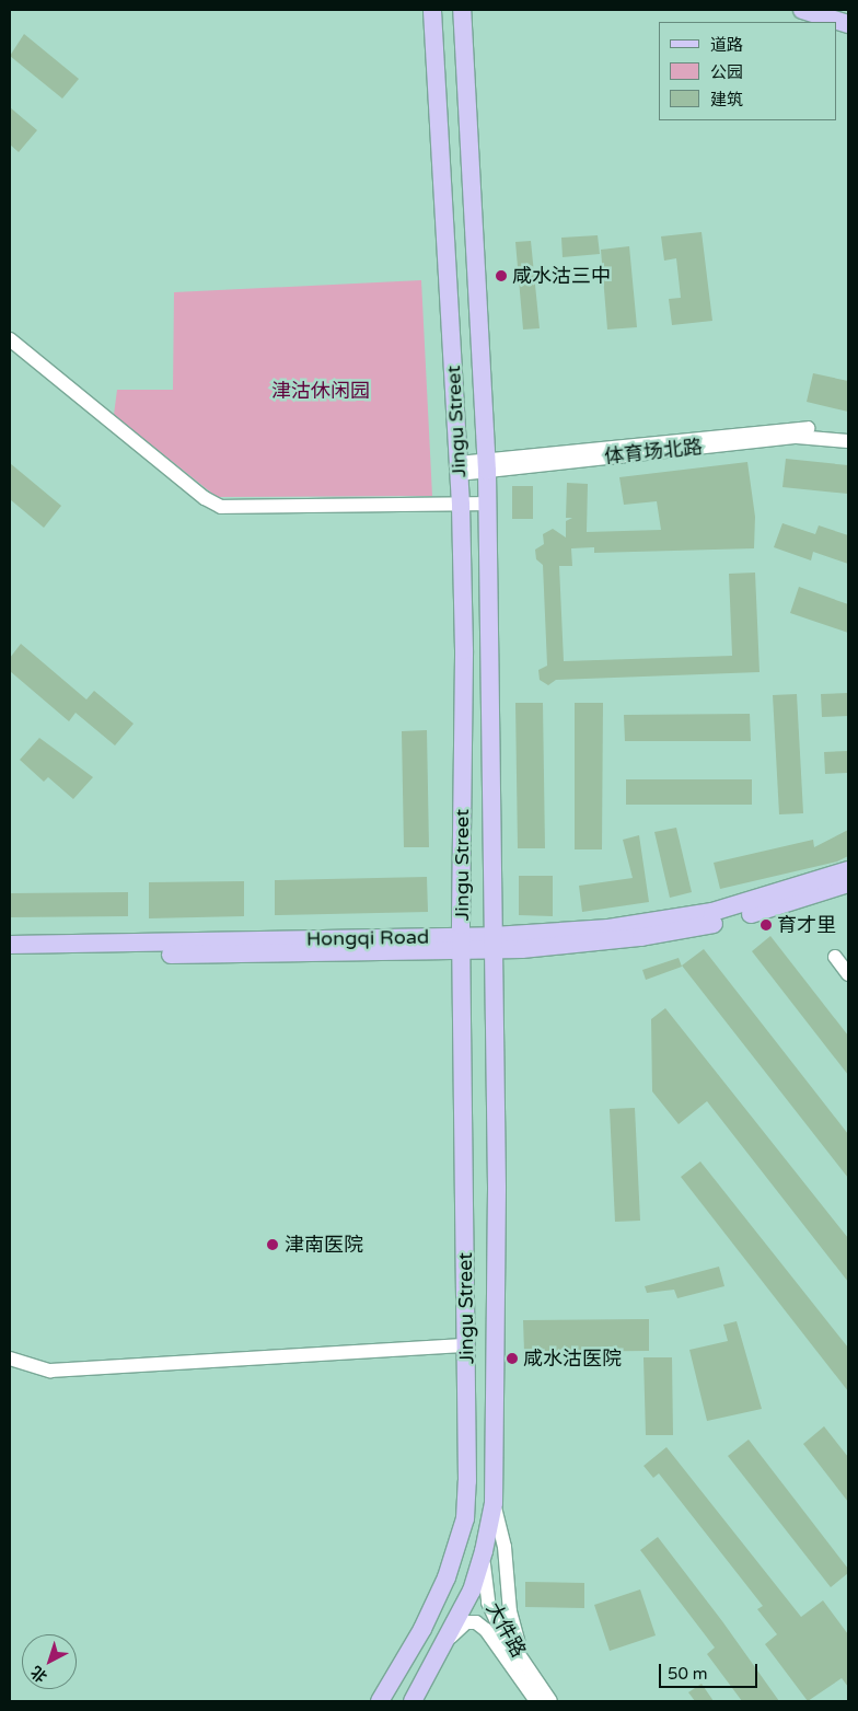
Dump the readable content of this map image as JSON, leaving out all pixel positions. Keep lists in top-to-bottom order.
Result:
{
  "streets": {
    "main road": ["Jingu Street", "Hongqi Road"],
    "street": ["体育场北路", "大件路"]
  },
  "crossings": [
    ["Jingu Street", "体育场北路"],
    ["Jingu Street", "Hongqi Road"],
    ["Jingu Street", "大件路"]
  ],
  "parks": ["津沽休闲园"],
  "places": [
    "咸水沽三中",
    "育才里",
    "津南医院",
    "咸水沽医院"
  ],
  "legend": ["道路", "公园", "建筑"],
  "scale_bar": "50 m",
  "north": "bottom left"
}
